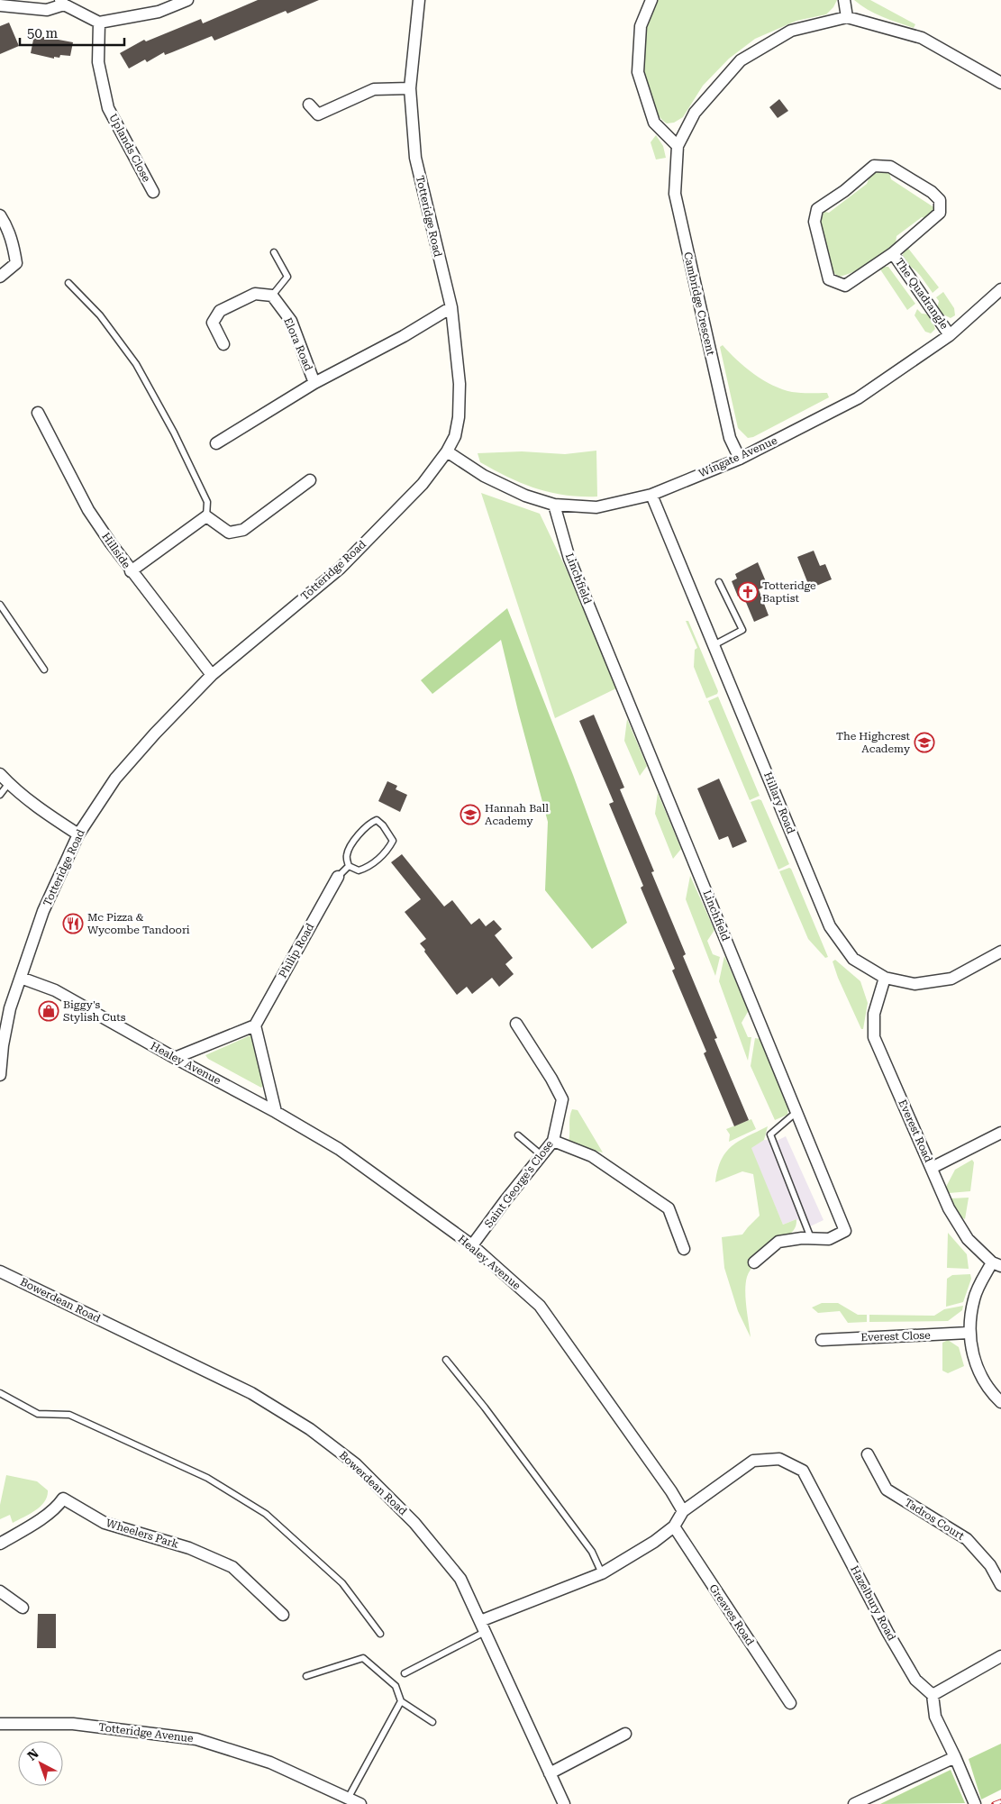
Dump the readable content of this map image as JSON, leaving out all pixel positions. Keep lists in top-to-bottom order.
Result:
{
  "streets": {
    "street": [
      "Uplands Close",
      "Totteridge Road",
      "The Quadrangle",
      "Cambridge Crescent",
      "Elora Road",
      "Wingate Avenue",
      "Hillside",
      "Linchfield",
      "Hillary Road",
      "Philip Road",
      "Healey Avenue",
      "Everest Road",
      "Saint George's Close",
      "Bowerdean Road",
      "Everest Close",
      "Tadros Court",
      "Wheelers Park",
      "Hazelbury Road",
      "Greaves Road",
      "Totteridge Avenue"
    ]
  },
  "crossings": [
    ["Totteridge Road", "Elora Road"],
    ["Totteridge Road", "Wingate Avenue"],
    ["Totteridge Road", "Hillside"],
    ["Totteridge Road", "Healey Avenue"],
    ["The Quadrangle", "Wingate Avenue"],
    ["Cambridge Crescent", "Wingate Avenue"],
    ["Wingate Avenue", "Linchfield"],
    ["Wingate Avenue", "Hillary Road"],
    ["Hillary Road", "Everest Road"],
    ["Healey Avenue", "Saint George's Close"],
    ["Healey Avenue", "Hazelbury Road"]
  ],
  "places": {
    "church": ["Totteridge Baptist"],
    "school or university": ["The Highcrest Academy", "Hannah Ball Academy"],
    "restaurant": ["Mc Pizza & Wycombe Tandoori"],
    "shop": ["Biggy's Stylish Cuts"]
  },
  "scale_bar": "50 m",
  "north": "top left"
}
